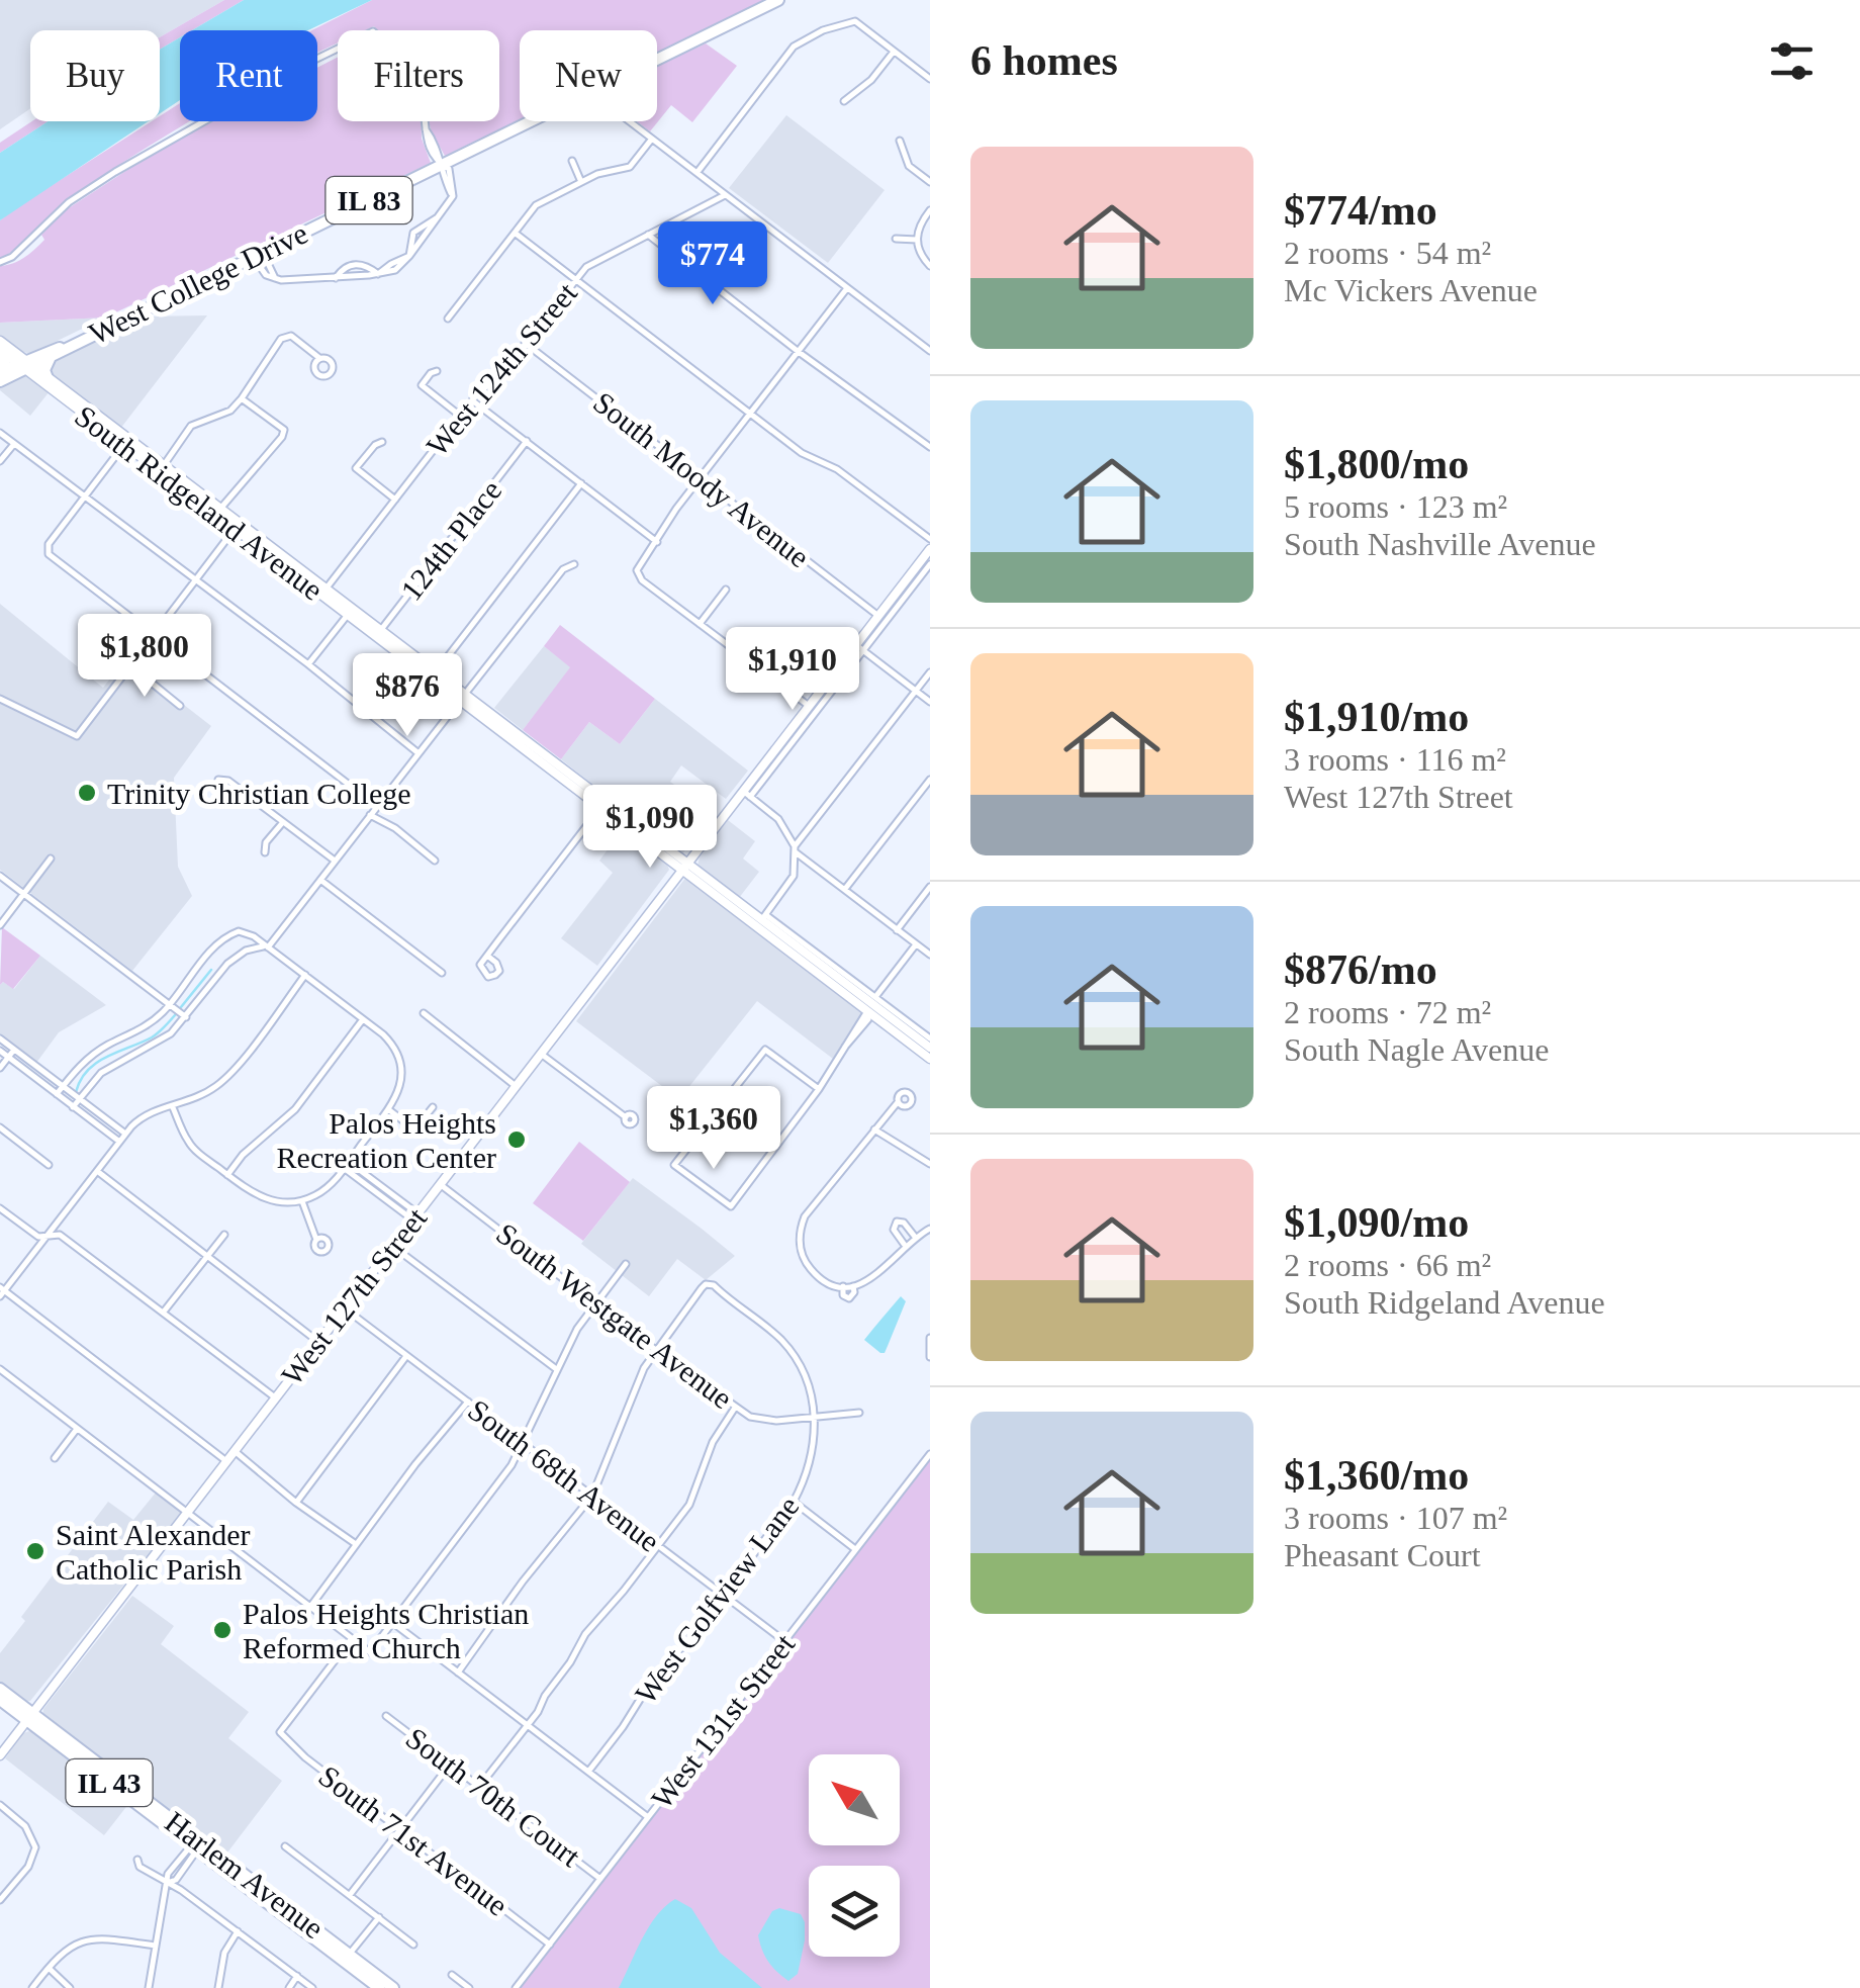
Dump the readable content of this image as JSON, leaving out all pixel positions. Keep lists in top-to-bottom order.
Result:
{
  "streets": {
    "main road": [
      "IL 83",
      "West College Drive",
      "South Ridgeland Avenue",
      "West 127th Street",
      "IL 43",
      "Harlem Avenue"
    ],
    "street": [
      "West 124th Street",
      "South Moody Avenue",
      "124th Place",
      "South Westgate Avenue",
      "South 68th Avenue",
      "West Golfview Lane",
      "West 131st Street",
      "South 70th Court",
      "South 71st Avenue"
    ]
  },
  "crossings": [
    ["IL 83", "West College Drive"],
    ["West College Drive", "South Ridgeland Avenue"],
    ["West 124th Street", "South Moody Avenue"],
    ["West 124th Street", "South Ridgeland Avenue"],
    ["South Moody Avenue", "West 127th Street"],
    ["South Ridgeland Avenue", "124th Place"],
    ["South Ridgeland Avenue", "West 127th Street"],
    ["West 127th Street", "South Westgate Avenue"],
    ["West 127th Street", "South 68th Avenue"],
    ["West 127th Street", "Harlem Avenue"],
    ["South Westgate Avenue", "West Golfview Lane"],
    ["South 68th Avenue", "West Golfview Lane"],
    ["South 68th Avenue", "West 131st Street"],
    ["West 131st Street", "South 70th Court"],
    ["West 131st Street", "South 71st Avenue"]
  ],
  "places": [
    "Trinity Christian College",
    "Palos Heights Recreation Center",
    "Saint Alexander Catholic Parish",
    "Palos Heights Christian Reformed Church"
  ],
  "north": "top left",
  "page": {
    "heading": "6 homes",
    "chip": [
      "Buy",
      "Rent",
      "Filters",
      "New"
    ],
    "list": [
      {
        "name": "$774/mo",
        "note": "2 rooms · 54 m² · Mc Vickers Avenue"
      },
      {
        "name": "$1,800/mo",
        "note": "5 rooms · 123 m² · South Nashville Avenue"
      },
      {
        "name": "$1,910/mo",
        "note": "3 rooms · 116 m² · West 127th Street"
      },
      {
        "name": "$876/mo",
        "note": "2 rooms · 72 m² · South Nagle Avenue"
      },
      {
        "name": "$1,090/mo",
        "note": "2 rooms · 66 m² · South Ridgeland Avenue"
      },
      {
        "name": "$1,360/mo",
        "note": "3 rooms · 107 m² · Pheasant Court"
      }
    ],
    "price": [
      "$774",
      "$1,800",
      "$1,910",
      "$876",
      "$1,090",
      "$1,360"
    ]
  }
}
